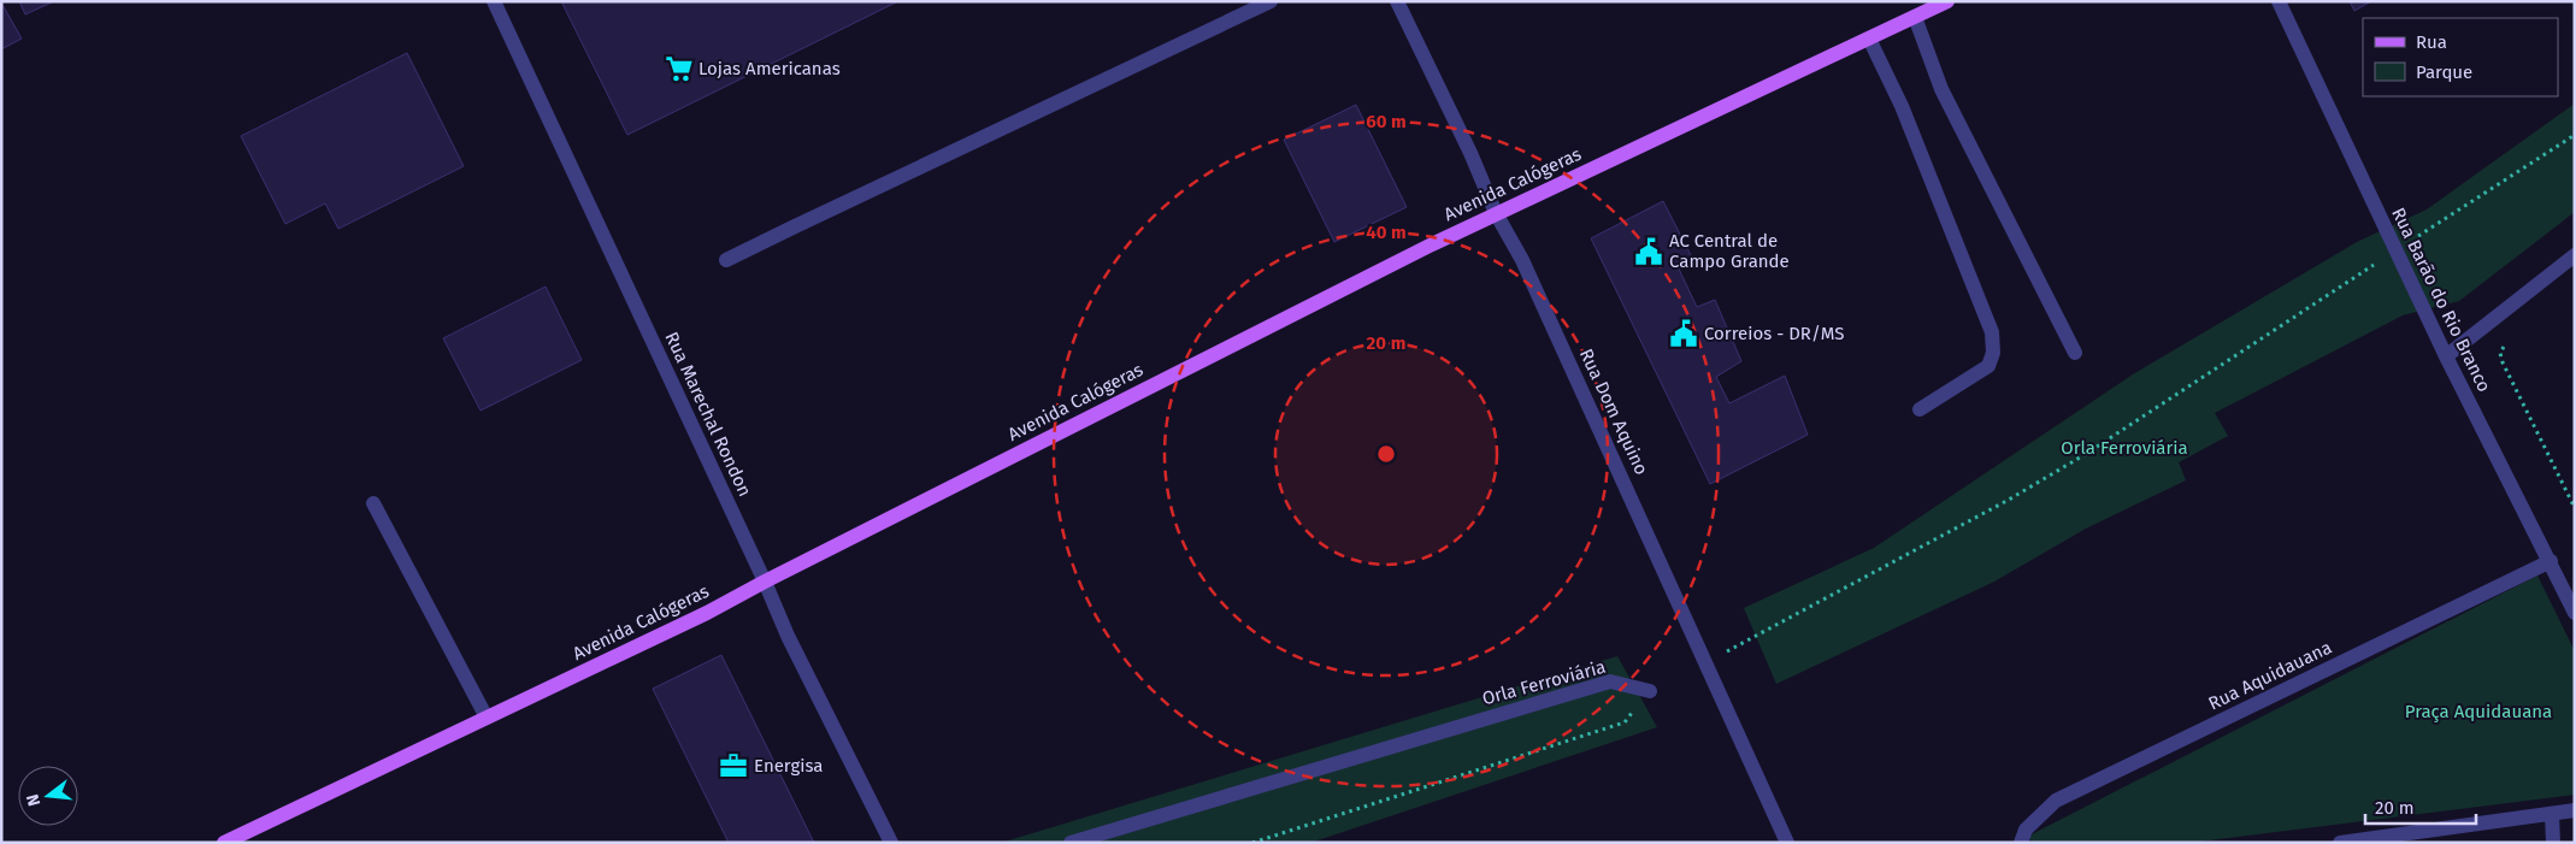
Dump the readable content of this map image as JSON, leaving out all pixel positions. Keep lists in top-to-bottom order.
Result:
{
  "streets": {
    "main road": ["Avenida Calógeras"],
    "street": [
      "Rua Barão do Rio Branco",
      "Rua Dom Aquino",
      "Rua Marechal Rondon",
      "Rua Aquidauana",
      "Orla Ferroviária"
    ]
  },
  "crossings": [
    ["Avenida Calógeras", "Rua Dom Aquino"],
    ["Avenida Calógeras", "Rua Marechal Rondon"],
    ["Rua Barão do Rio Branco", "Rua Aquidauana"]
  ],
  "parks": ["Orla Ferroviária", "Praça Aquidauana"],
  "places": {
    "supermarket": ["Lojas Americanas"],
    "public building": ["AC Central de Campo Grande", "Correios - DR/MS"],
    "office": ["Energisa"]
  },
  "legend": ["Rua", "Parque"],
  "scale_bar": "20 m",
  "north": "left",
  "rings": ["60 m", "40 m", "20 m"]
}
